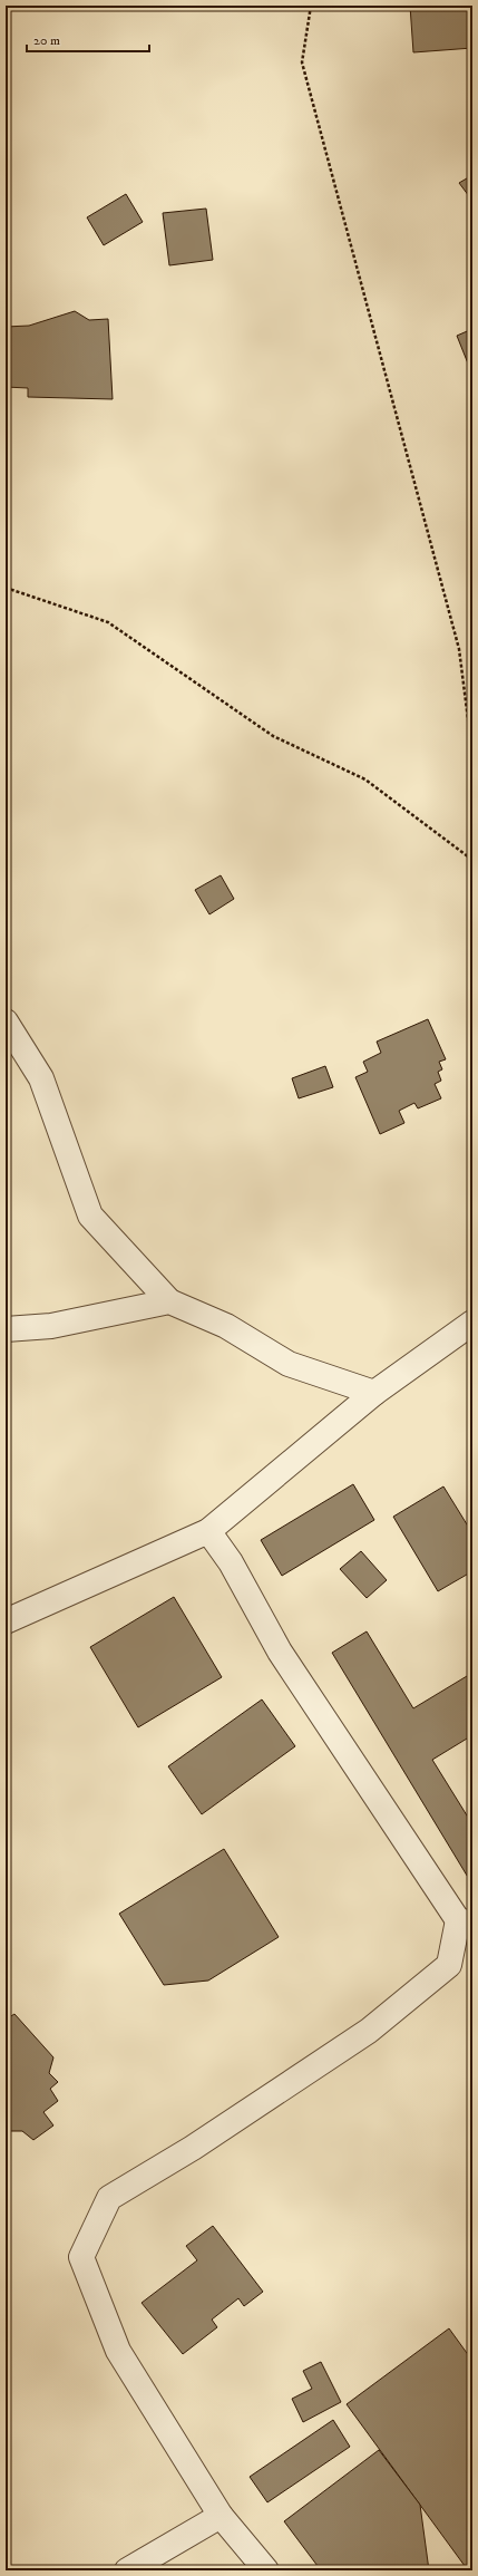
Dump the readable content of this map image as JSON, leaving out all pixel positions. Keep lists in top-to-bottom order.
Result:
{
  "scale_bar": "20 m"
}
